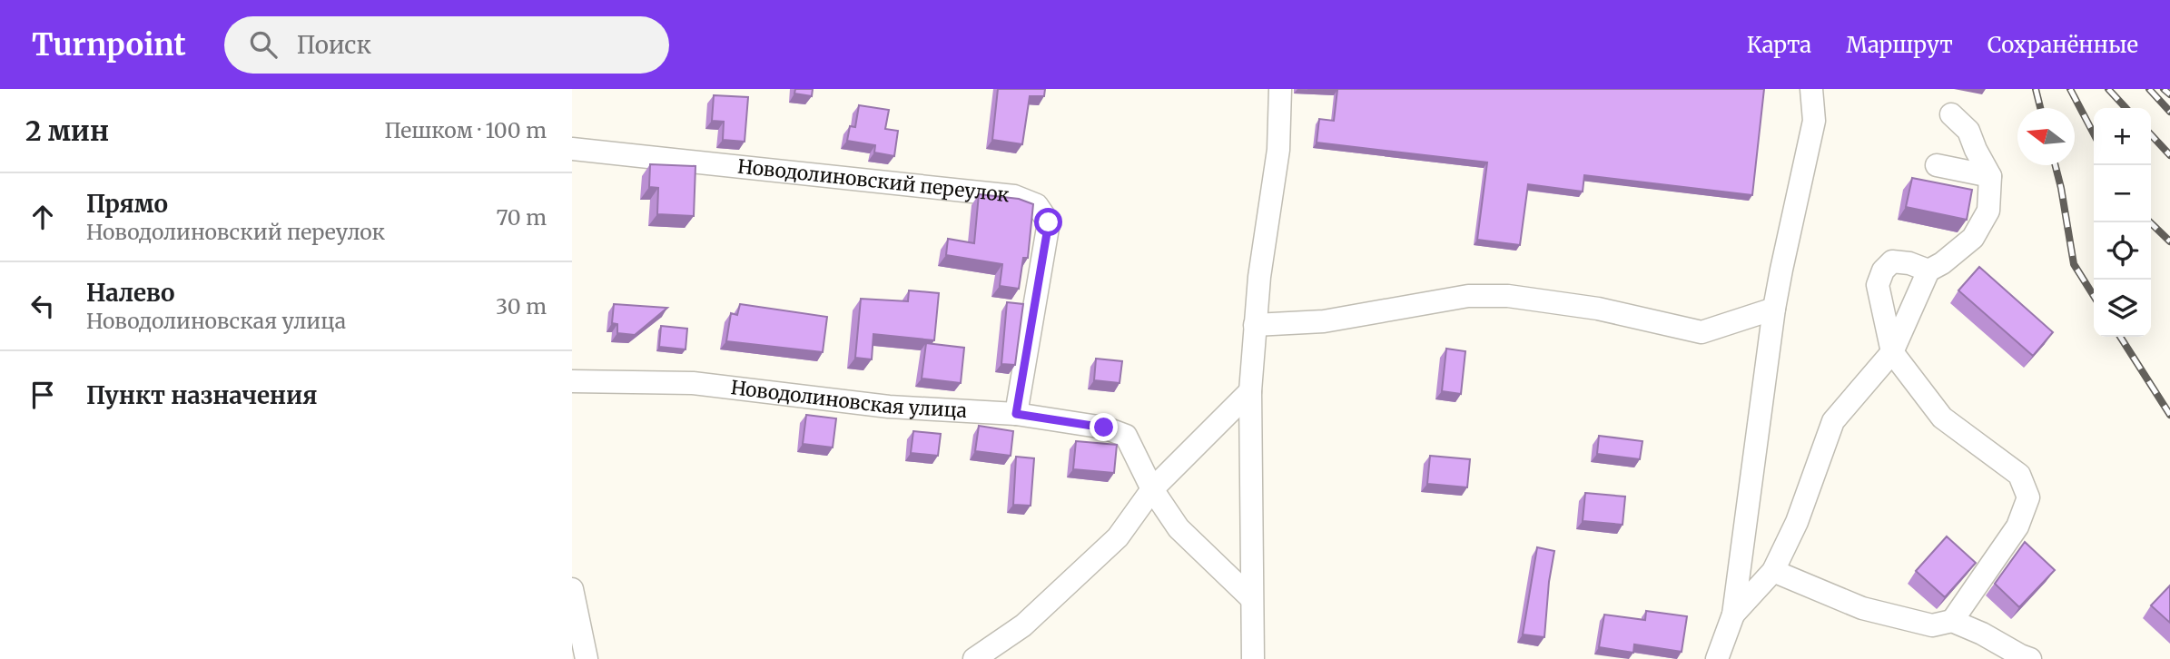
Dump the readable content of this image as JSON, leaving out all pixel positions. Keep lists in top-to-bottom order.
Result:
{
  "streets": {
    "street": ["Новодолиновский переулок", "Новодолиновская улица"]
  },
  "crossings": [
    ["Новодолиновский переулок", "Новодолиновская улица"]
  ],
  "north": "left",
  "page": {
    "header": "Turnpoint",
    "search": "Поиск",
    "nav": ["Карта", "Маршрут", "Сохранённые"],
    "heading": ["2 мин", "Пешком · 100 m"],
    "map_buttons": ["+", "−"],
    "list": [
      ["Прямо", "Новодолиновский переулок", "70 m"],
      ["Налево", "Новодолиновская улица", "30 m"],
      "Пункт назначения"
    ]
  }
}
